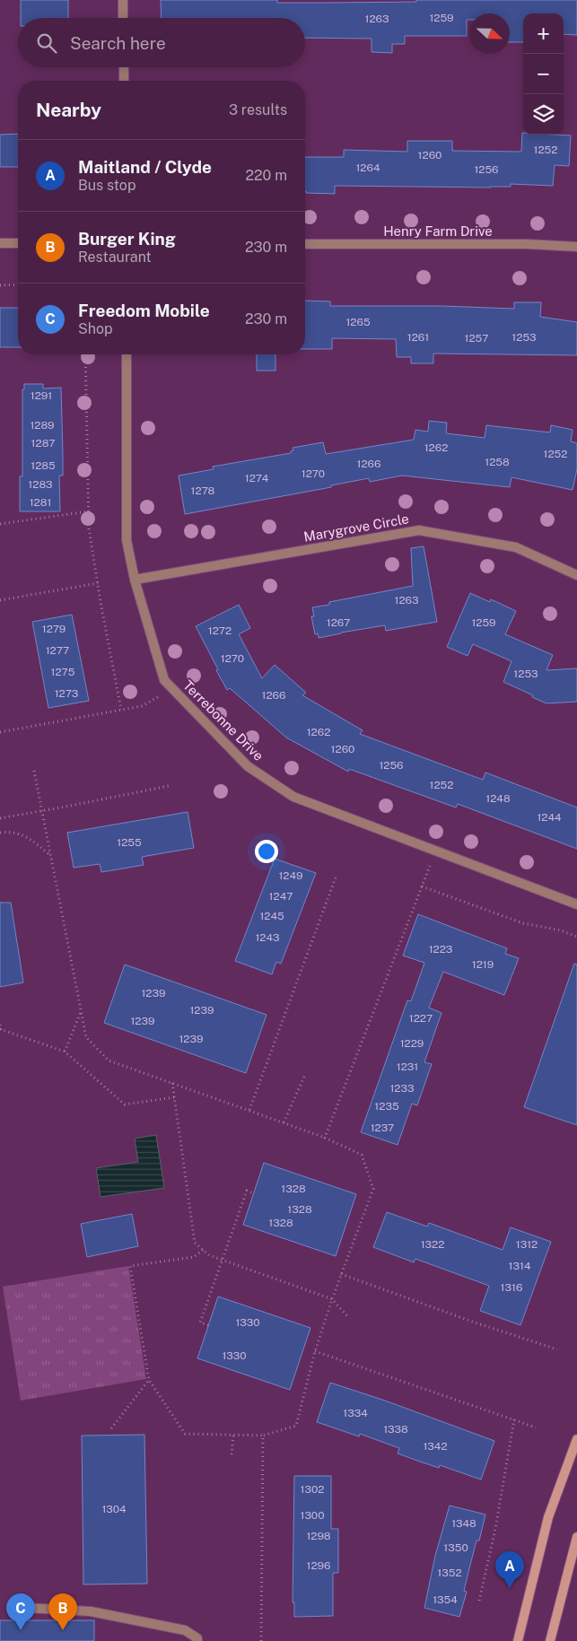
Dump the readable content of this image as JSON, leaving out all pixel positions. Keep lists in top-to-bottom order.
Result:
{
  "streets": {
    "street": ["Henry Farm Drive", "Marygrove Circle", "Terrebonne Drive"]
  },
  "crossings": [
    ["Marygrove Circle", "Terrebonne Drive"]
  ],
  "house_numbers": [
    "1259",
    "1263",
    "1252",
    "1260",
    "1264",
    "1256",
    "1265",
    "1261",
    "1253",
    "1257",
    "1291",
    "1289",
    "1287",
    "1262",
    "1252",
    "1258",
    "1266",
    "1285",
    "1270",
    "1274",
    "1283",
    "1278",
    "1281",
    "1263",
    "1267",
    "1259",
    "1279",
    "1272",
    "1277",
    "1270",
    "1275",
    "1253",
    "1273",
    "1266",
    "1262",
    "1260",
    "1256",
    "1252",
    "1248",
    "1244",
    "1255",
    "1249",
    "1247",
    "1245",
    "1243",
    "1223",
    "1219",
    "1239",
    "1239",
    "1227",
    "1239",
    "1239",
    "1229",
    "1231",
    "1233",
    "1235",
    "1237",
    "1328",
    "1328",
    "1328",
    "1322",
    "1312",
    "1314",
    "1316",
    "1330",
    "1330",
    "1334",
    "1338",
    "1342",
    "1302",
    "1304",
    "1300",
    "1348",
    "1298",
    "1350",
    "1296",
    "1352",
    "1354"
  ],
  "north": "right",
  "page": {
    "map_buttons": ["+", "−"],
    "search": "Search here",
    "heading": ["Nearby", "3 results"],
    "list": [
      {
        "mark": "A",
        "name": "Maitland / Clyde",
        "note": "Bus stop",
        "value": "220 m"
      },
      {
        "mark": "B",
        "name": "Burger King",
        "note": "Restaurant",
        "value": "230 m"
      },
      {
        "mark": "C",
        "name": "Freedom Mobile",
        "note": "Shop",
        "value": "230 m"
      }
    ],
    "pins": ["A", "B", "C"]
  }
}
